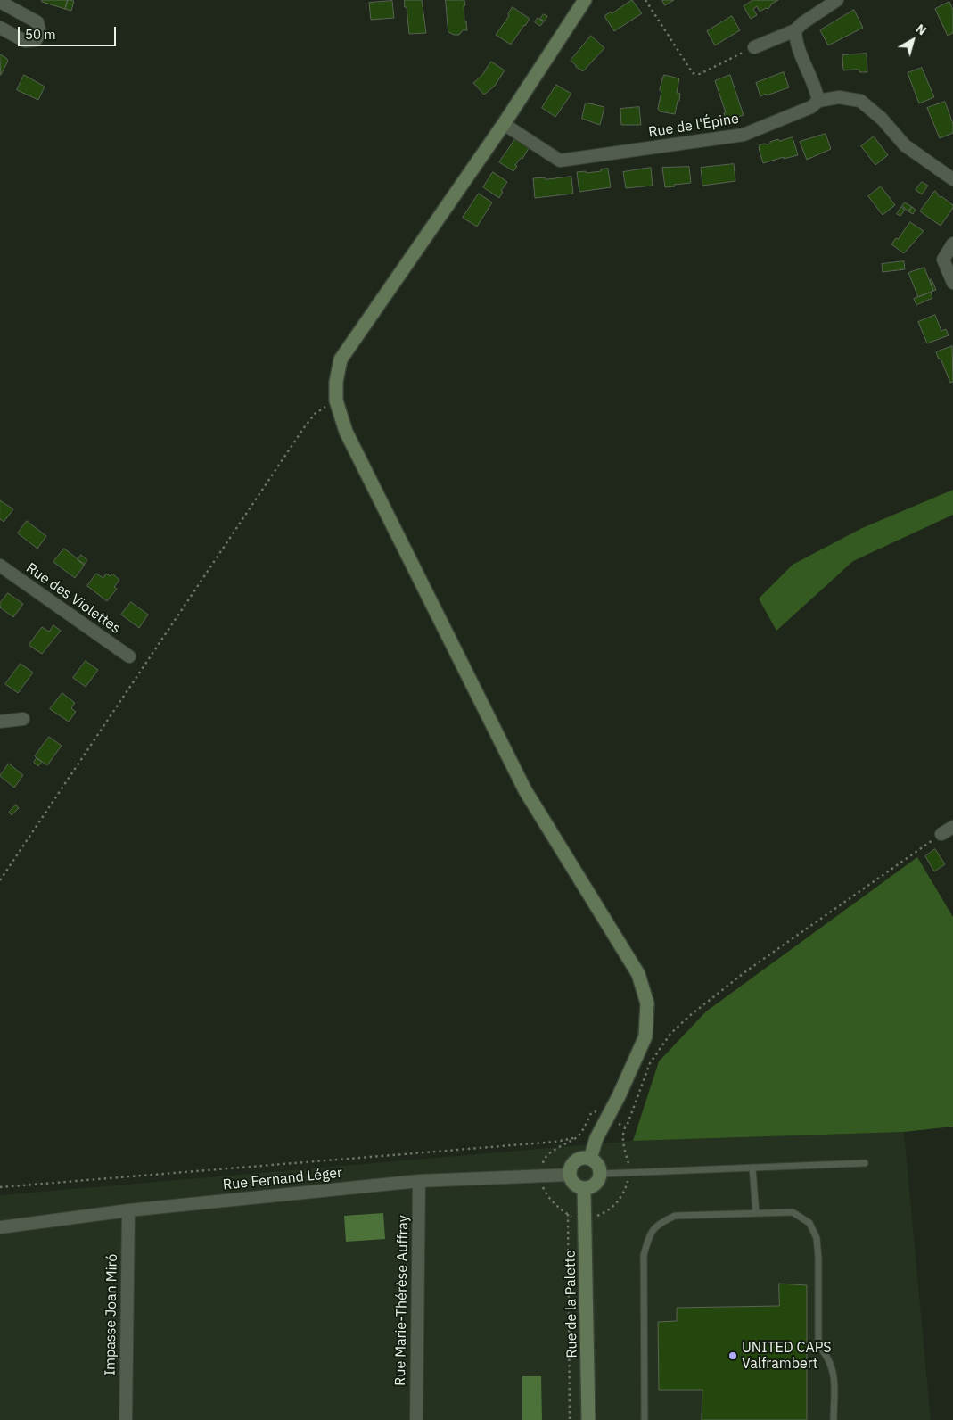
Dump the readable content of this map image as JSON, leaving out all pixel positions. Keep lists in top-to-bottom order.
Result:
{
  "streets": {
    "street": [
      "Rue de l'Épine",
      "Rue des Violettes",
      "Rue Fernand Léger",
      "Rue Marie-Thérèse Auffray",
      "Rue de la Palette",
      "Impasse Joan Miró"
    ]
  },
  "crossings": [
    ["Rue Fernand Léger", "Rue Marie-Thérèse Auffray"],
    ["Rue Fernand Léger", "Rue de la Palette"],
    ["Rue Fernand Léger", "Impasse Joan Miró"]
  ],
  "places": ["UNITED CAPS Valframbert"],
  "scale_bar": "50 m",
  "north": "top right"
}
